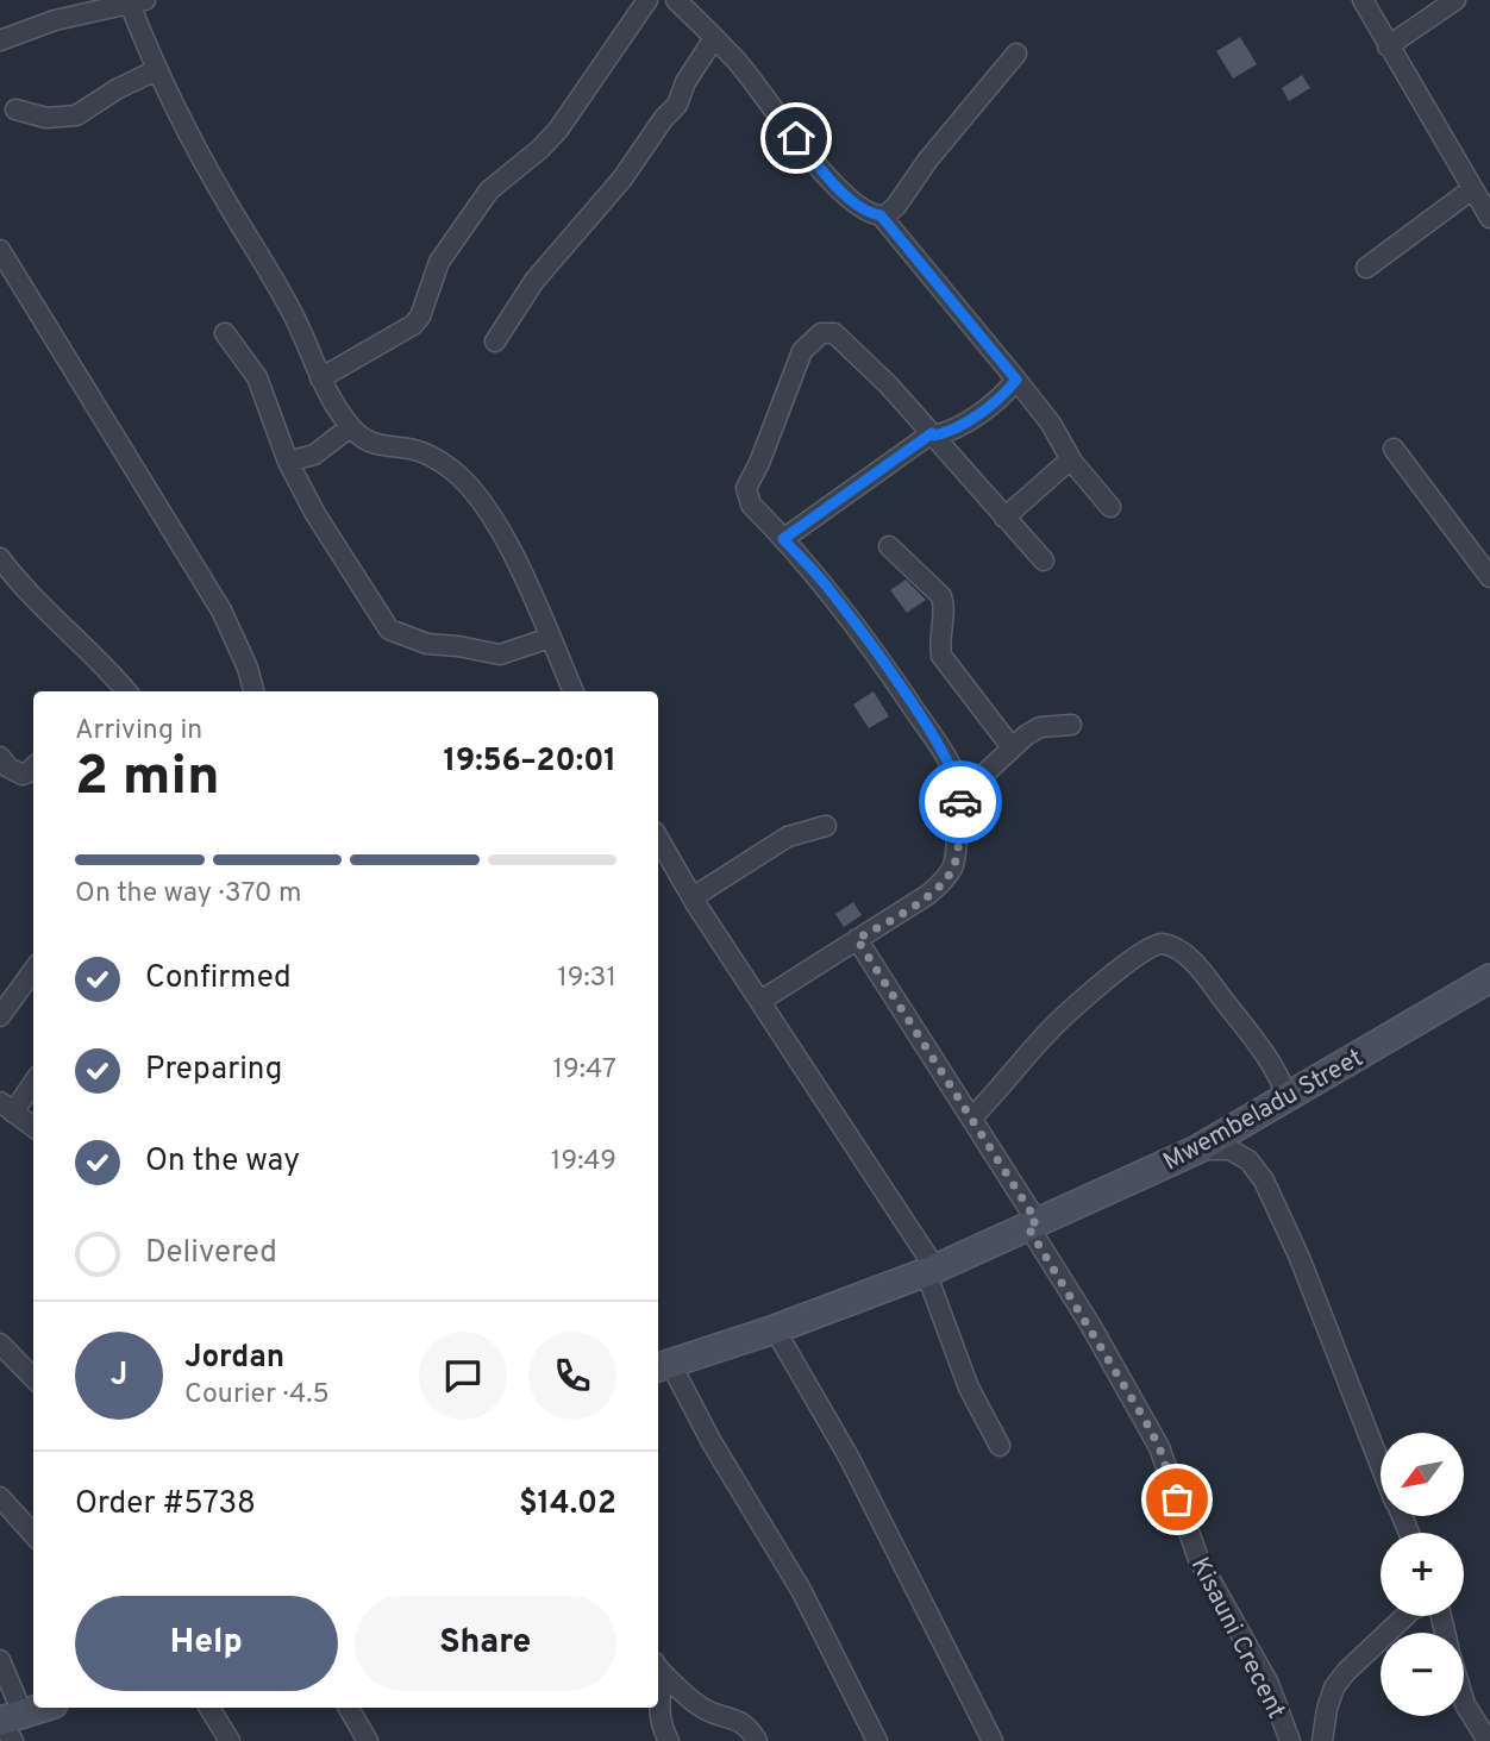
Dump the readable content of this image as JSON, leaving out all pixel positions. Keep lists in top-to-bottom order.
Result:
{
  "streets": {
    "street": ["Mwembeladu Street", "Kisauni Crecent"]
  },
  "crossings": [
    ["Mwembeladu Street", "Kisauni Crecent"]
  ],
  "north": "bottom left",
  "page": {
    "heading": ["2 min", "Arriving in", "19:56–20:01"],
    "panel": [
      "Jordan",
      "Courier · 4.5",
      "Order #5738",
      "$14.02"
    ],
    "bar": "On the way · 370 m",
    "list": [
      ["Confirmed", "19:31"],
      ["Preparing", "19:47"],
      ["On the way", "19:49"],
      "Delivered"
    ],
    "round": "J",
    "map_buttons": ["+", "−"],
    "buttons": ["Help", "Share"]
  }
}
